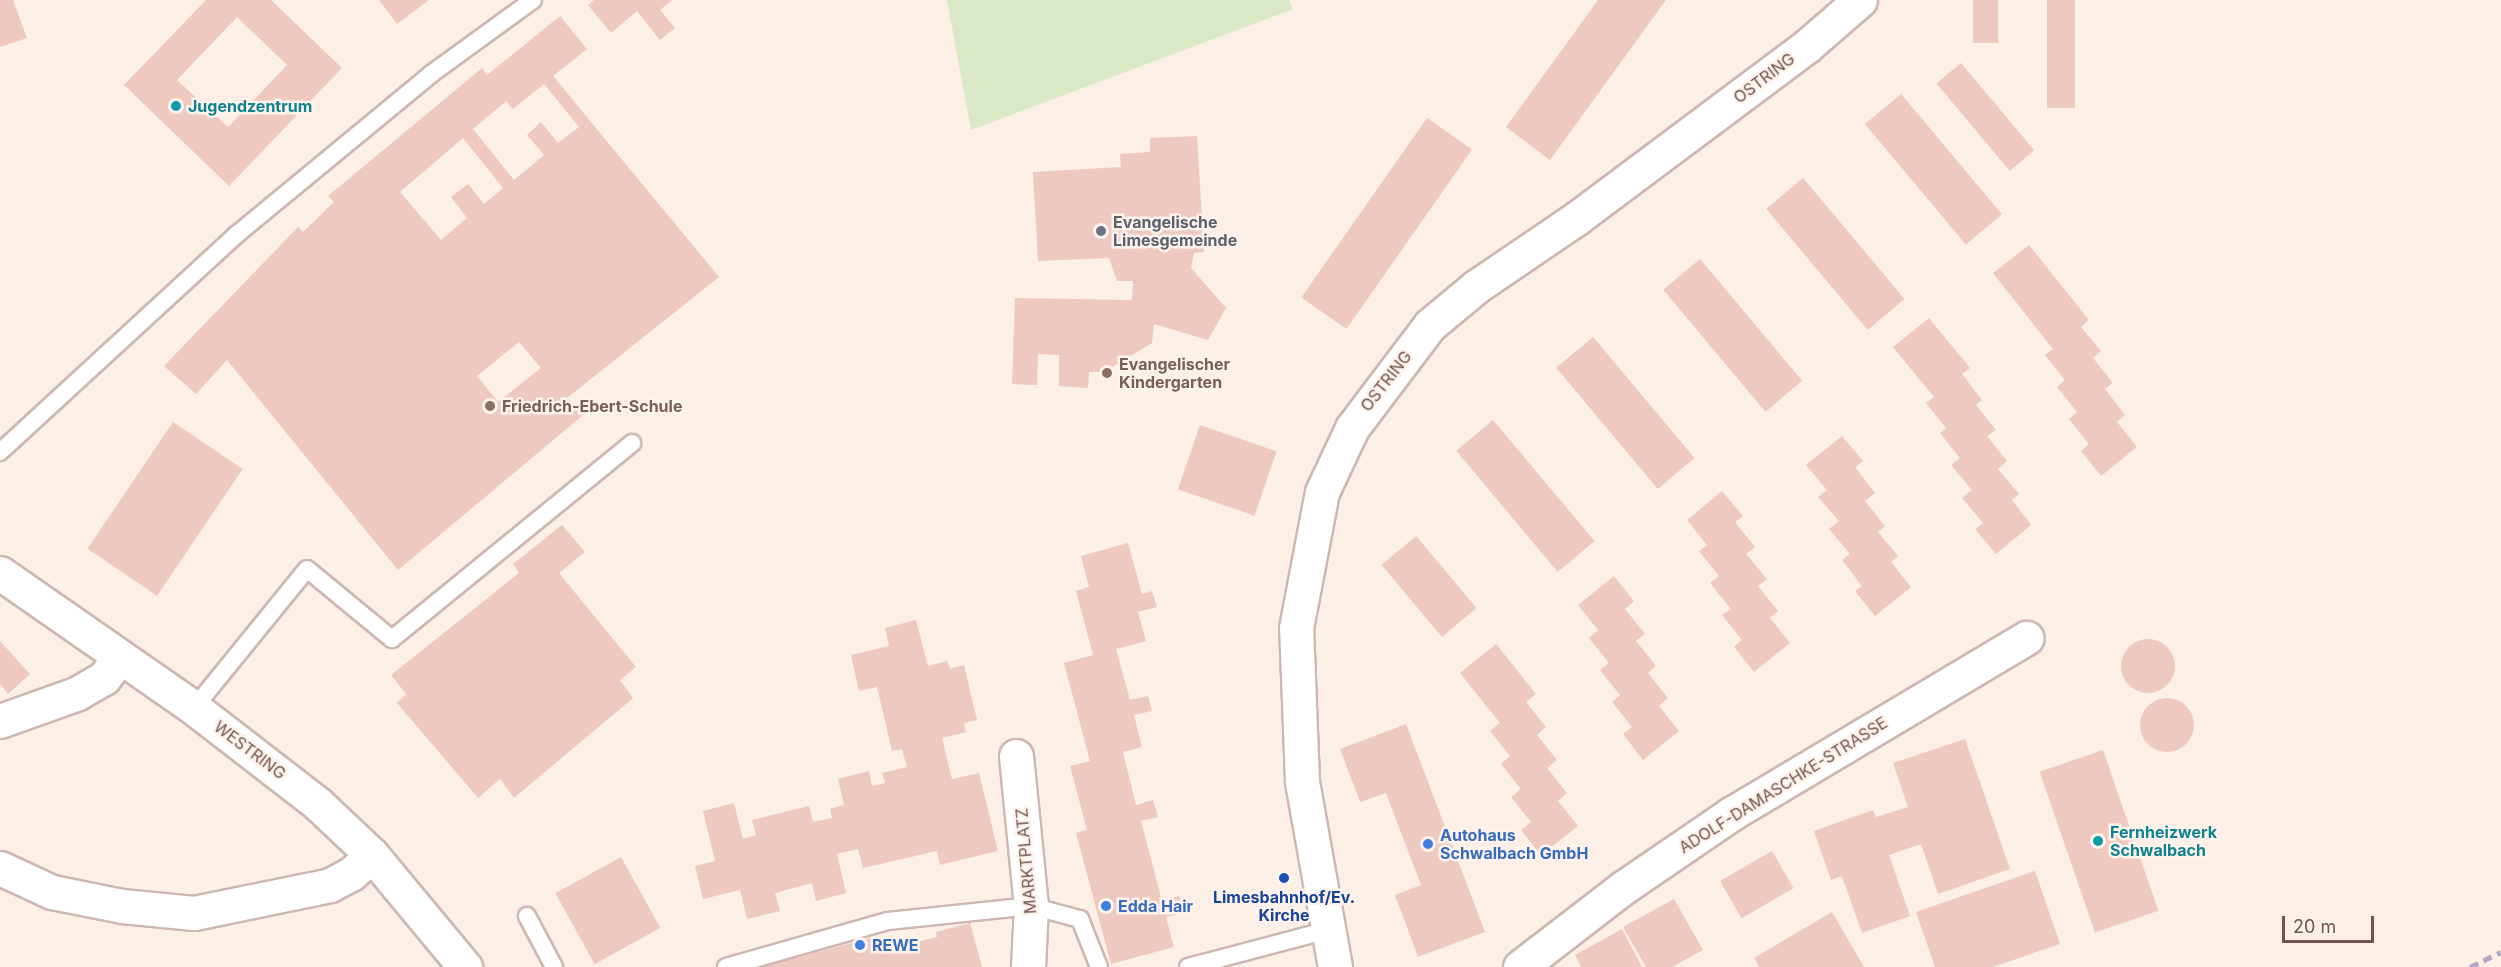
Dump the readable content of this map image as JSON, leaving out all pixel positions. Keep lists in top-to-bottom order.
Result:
{
  "streets": {
    "street": [
      "OSTRING",
      "WESTRING",
      "ADOLF-DAMASCHKE-STRASSE",
      "MARKTPLATZ"
    ]
  },
  "places": [
    "Jugendzentrum",
    "Evangelische Limesgemeinde",
    "Evangelischer Kindergarten",
    "Friedrich-Ebert-Schule",
    "Fernheizwerk Schwalbach",
    "Autohaus Schwalbach GmbH",
    "Limesbahnhof/Ev. Kirche",
    "Edda Hair",
    "REWE"
  ],
  "scale_bar": "20 m"
}
